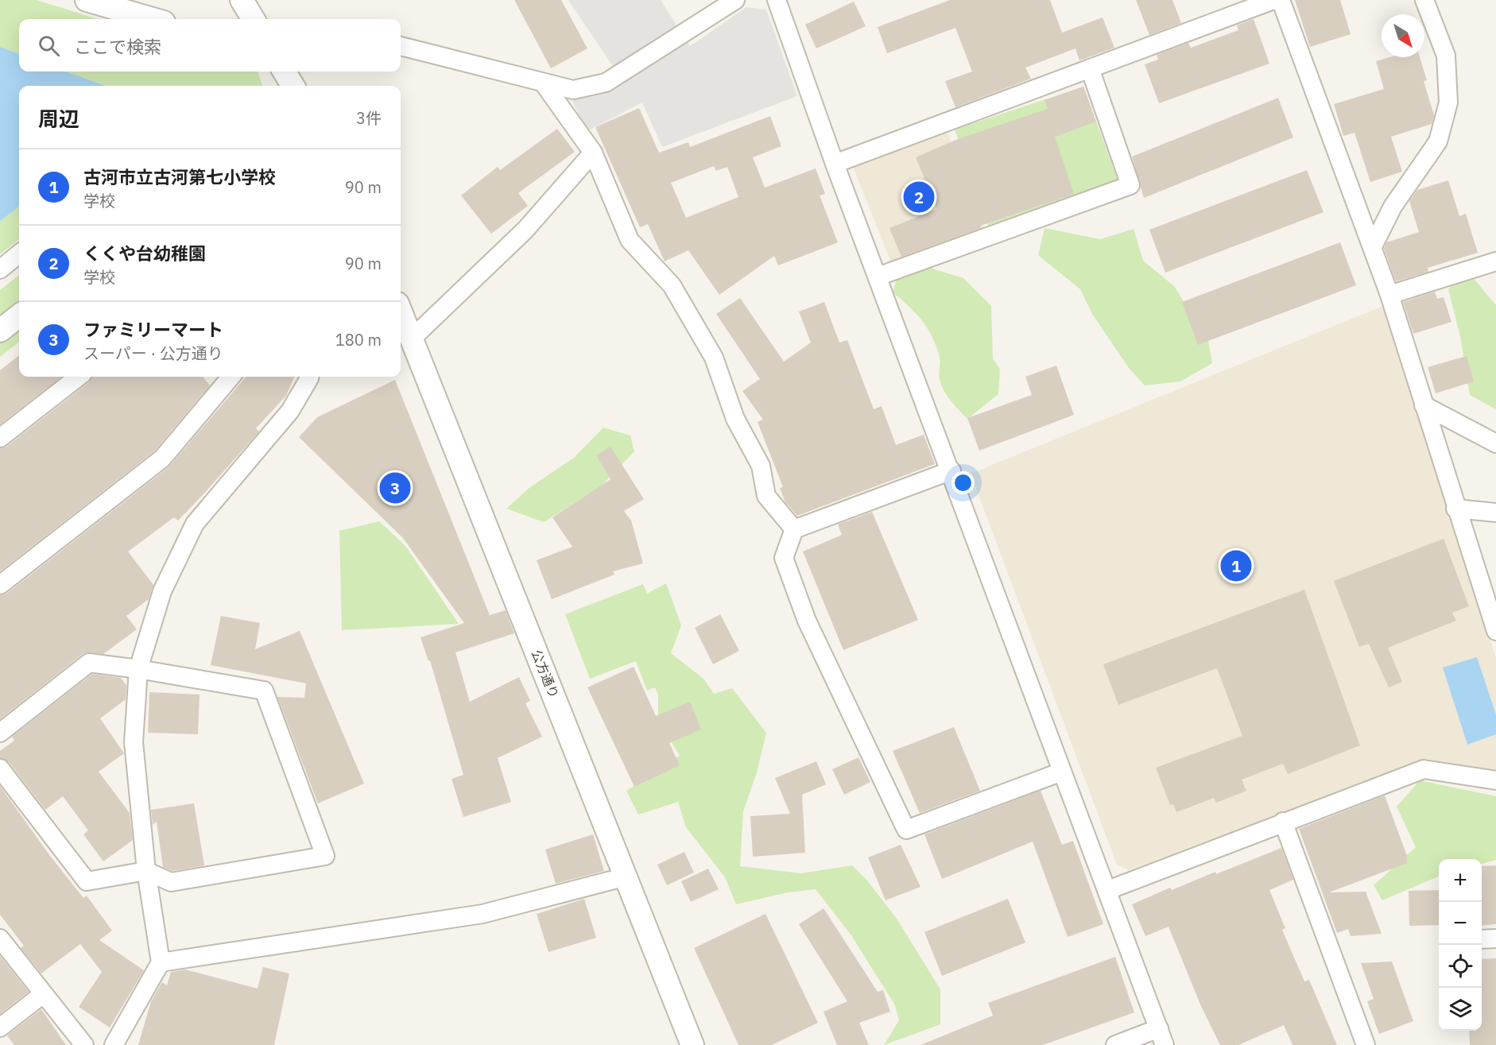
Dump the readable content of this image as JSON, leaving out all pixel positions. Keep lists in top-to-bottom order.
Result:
{
  "streets": {
    "street": ["公方通り"]
  },
  "north": "bottom right",
  "page": {
    "search": "ここで検索",
    "heading": ["周辺", "3件"],
    "list": [
      {
        "mark": "1",
        "name": "古河市立古河第七小学校",
        "note": "学校",
        "value": "90 m"
      },
      {
        "mark": "2",
        "name": "くくや台幼稚園",
        "note": "学校",
        "value": "90 m"
      },
      {
        "mark": "3",
        "name": "ファミリーマート",
        "note": "スーパー · 公方通り",
        "value": "180 m"
      }
    ],
    "pins": ["2", "3", "1"],
    "map_buttons": ["+", "−"]
  }
}
